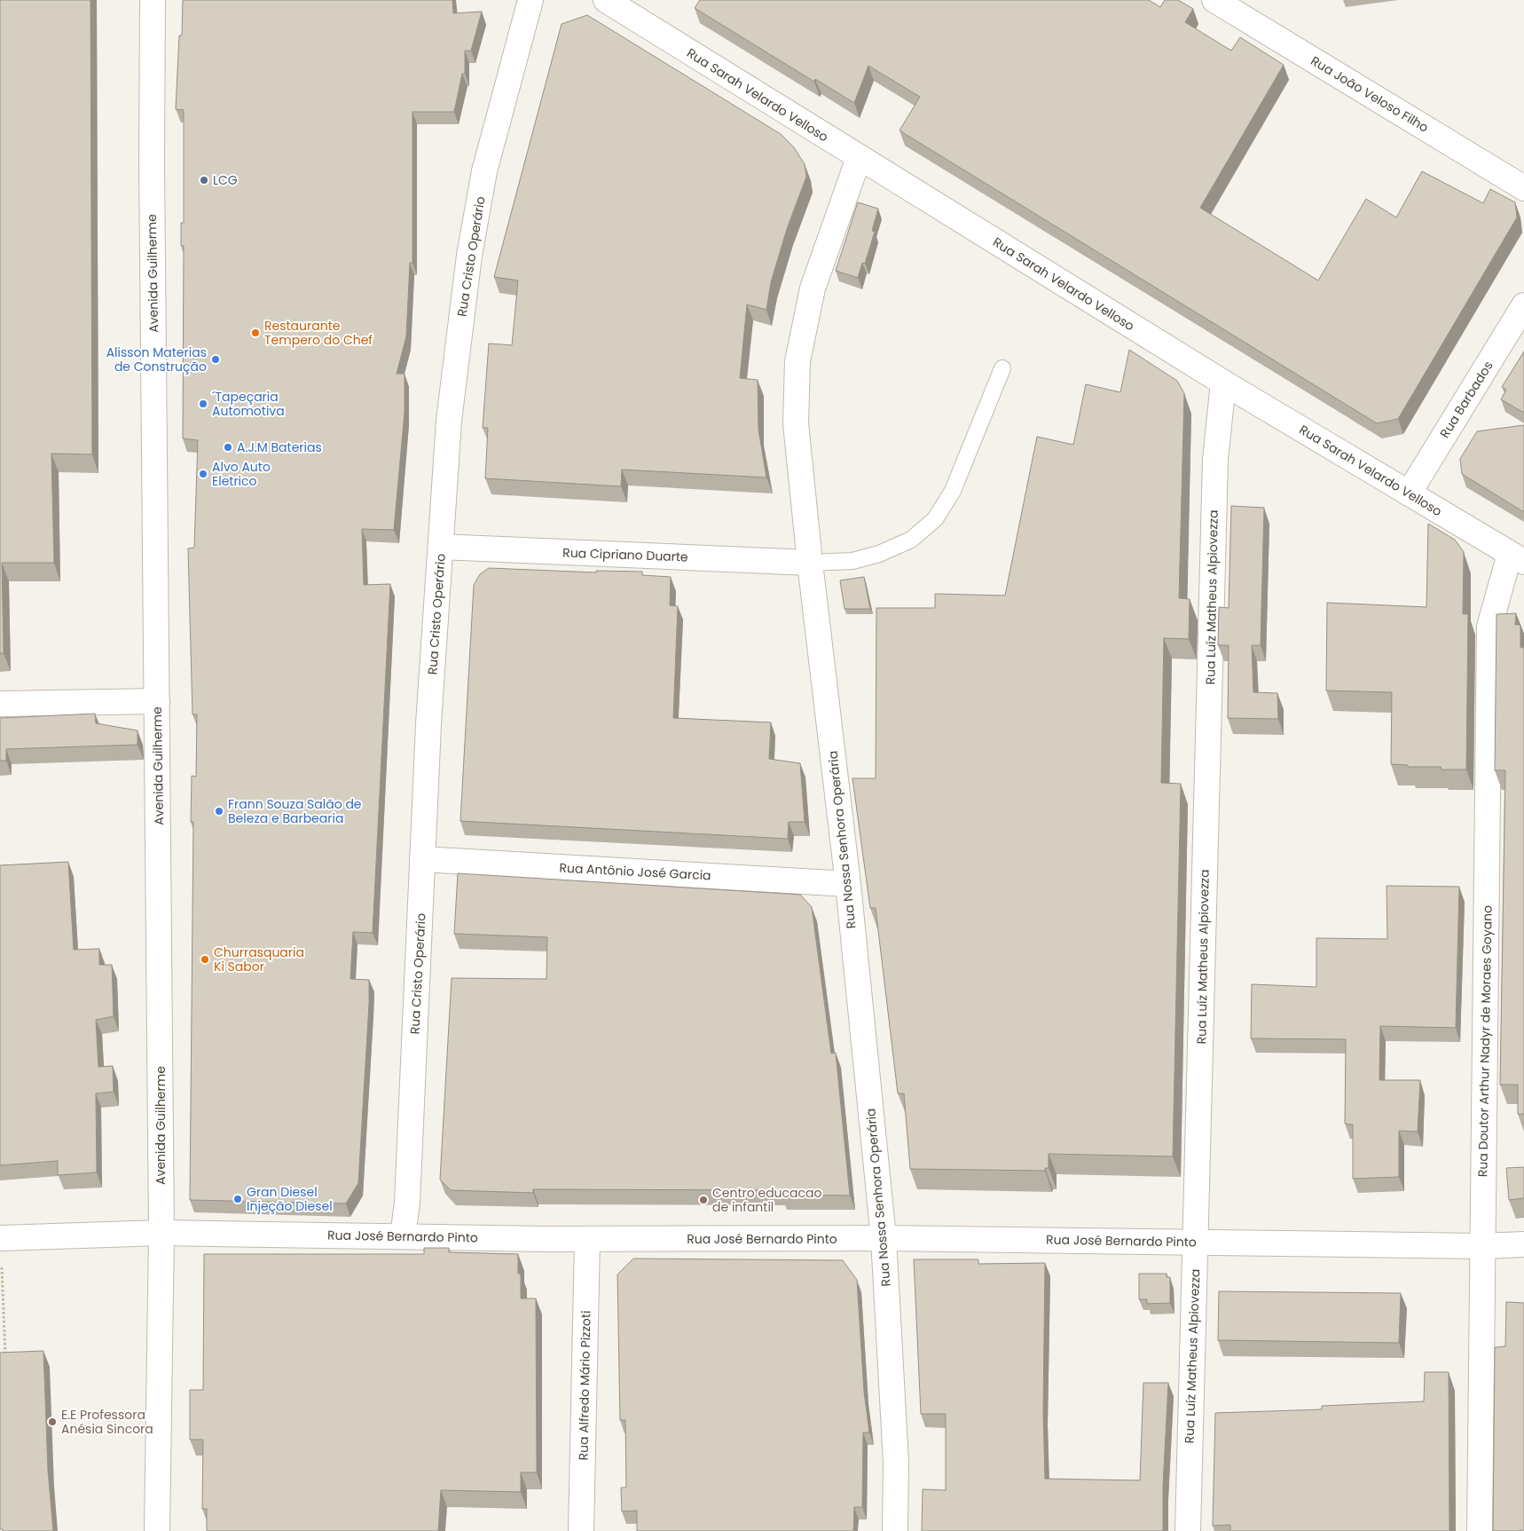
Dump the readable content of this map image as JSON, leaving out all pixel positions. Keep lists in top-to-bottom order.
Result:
{
  "streets": {
    "street": [
      "Rua João Veloso Filho",
      "Rua Sarah Velardo Velloso",
      "Rua Cristo Operário",
      "Avenida Guilherme",
      "Rua Barbados",
      "Rua Cipriano Duarte",
      "Rua Luíz Matheus Alpiovezza",
      "Rua Nossa Senhora Operária",
      "Rua Antônio José Garcia",
      "Rua Doutor Arthur Nadyr de Moraes Goyano",
      "Rua José Bernardo Pinto",
      "Rua Alfredo Mário Pizzoti"
    ]
  },
  "crossings": [
    ["Rua Sarah Velardo Velloso", "Rua Barbados"],
    ["Rua Sarah Velardo Velloso", "Rua Luíz Matheus Alpiovezza"],
    ["Rua Sarah Velardo Velloso", "Rua Nossa Senhora Operária"],
    ["Rua Sarah Velardo Velloso", "Rua Doutor Arthur Nadyr de Moraes Goyano"],
    ["Rua Cristo Operário", "Rua Cipriano Duarte"],
    ["Rua Cristo Operário", "Rua Antônio José Garcia"],
    ["Rua Cristo Operário", "Rua José Bernardo Pinto"],
    ["Avenida Guilherme", "Rua José Bernardo Pinto"],
    ["Rua Cipriano Duarte", "Rua Nossa Senhora Operária"],
    ["Rua Luíz Matheus Alpiovezza", "Rua José Bernardo Pinto"],
    ["Rua Nossa Senhora Operária", "Rua Antônio José Garcia"],
    ["Rua Nossa Senhora Operária", "Rua José Bernardo Pinto"],
    ["Rua Doutor Arthur Nadyr de Moraes Goyano", "Rua José Bernardo Pinto"],
    ["Rua José Bernardo Pinto", "Rua Alfredo Mário Pizzoti"]
  ],
  "places": [
    "LCG",
    "Restaurante Tempero do Chef",
    "Alisson Materias de Construção",
    "´Tapeçaria Automotiva",
    "A.J.M Baterias",
    "Alvo Auto Eletrico",
    "Frann Souza Salão de Beleza e Barbearia",
    "Churrasquaria Ki Sabor",
    "Gran Diesel Injeção Diesel",
    "Centro educacao de infantil",
    "E.E Professora Anésia Sincora"
  ]
}
